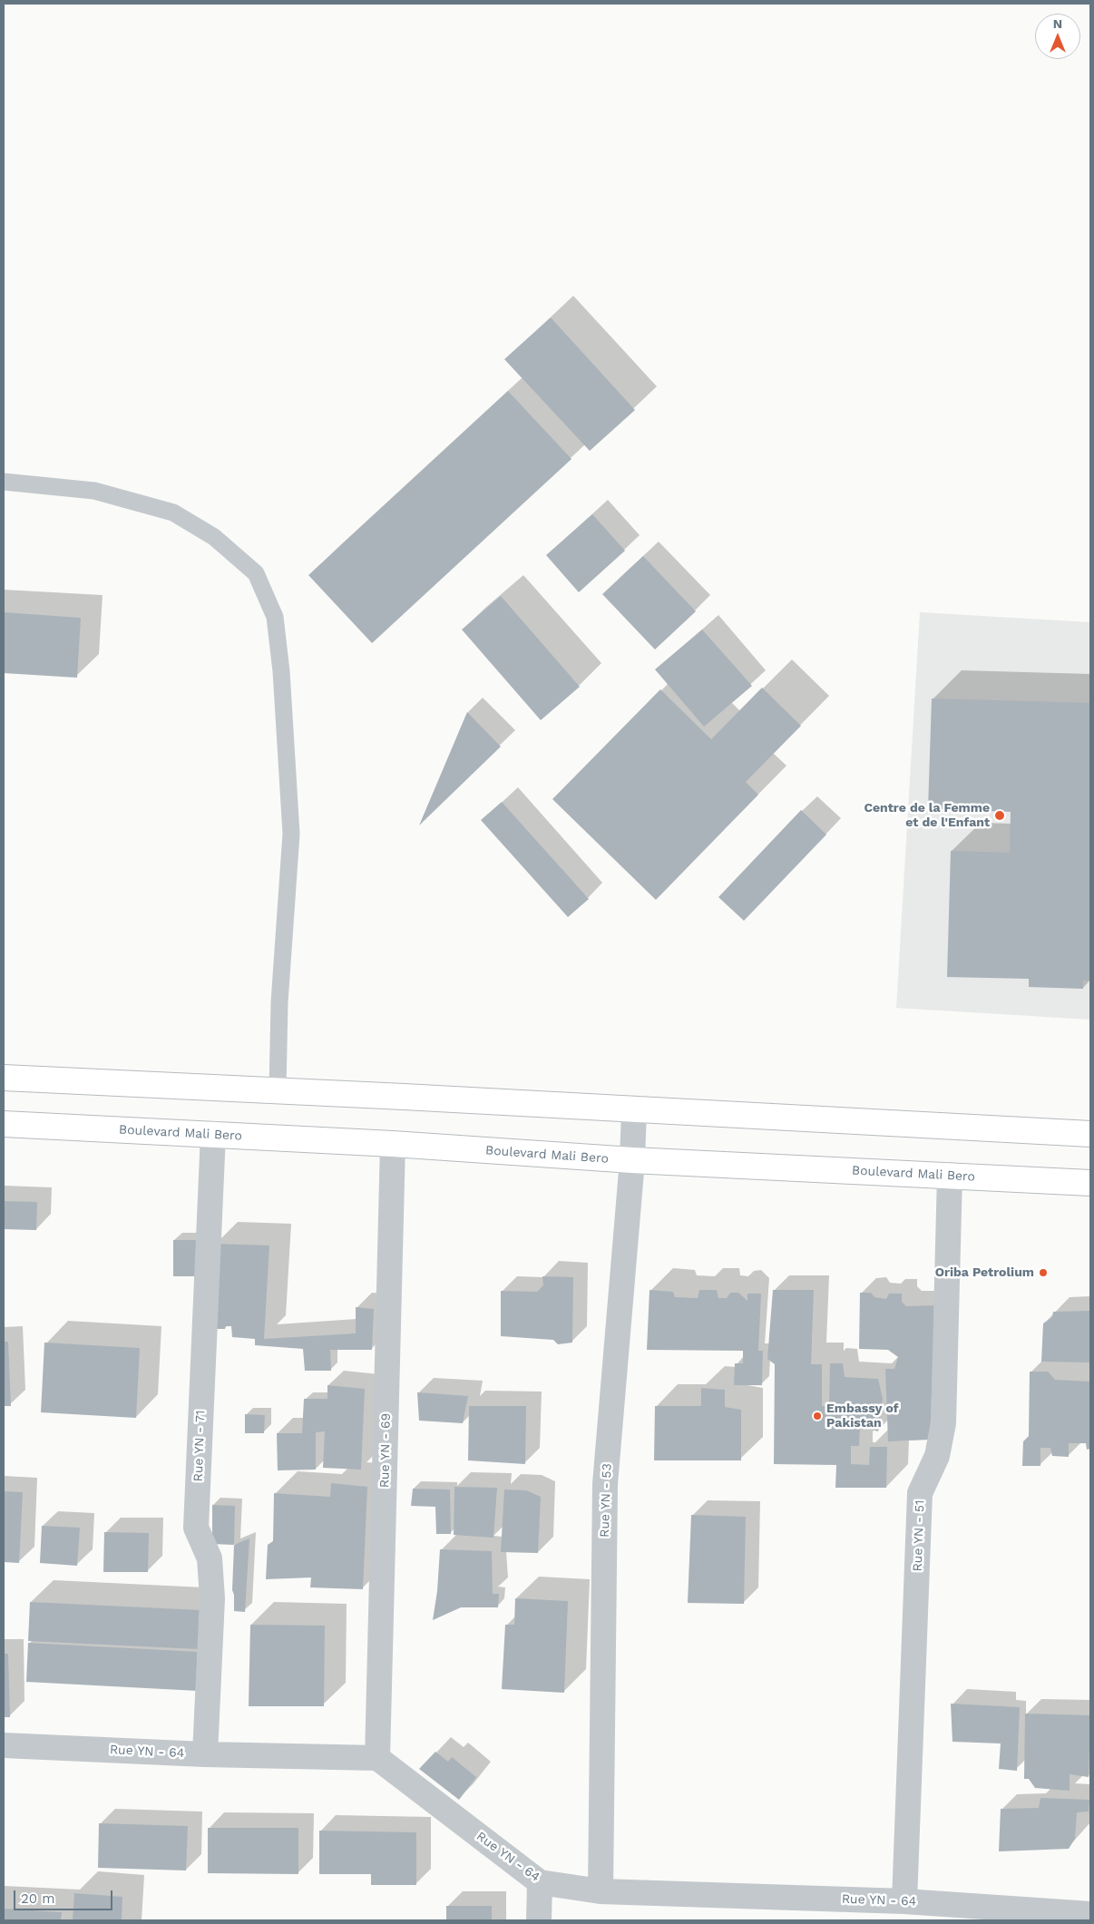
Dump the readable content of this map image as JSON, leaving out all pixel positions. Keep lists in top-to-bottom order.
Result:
{
  "streets": {
    "main road": ["Boulevard Mali Bero"],
    "street": [
      "Rue YN - 71",
      "Rue YN - 69",
      "Rue YN - 53",
      "Rue YN - 51",
      "Rue YN - 64"
    ]
  },
  "crossings": [
    ["Boulevard Mali Bero", "Rue YN - 71"],
    ["Boulevard Mali Bero", "Rue YN - 69"],
    ["Boulevard Mali Bero", "Rue YN - 53"],
    ["Boulevard Mali Bero", "Rue YN - 51"],
    ["Rue YN - 71", "Rue YN - 64"],
    ["Rue YN - 69", "Rue YN - 64"],
    ["Rue YN - 53", "Rue YN - 64"],
    ["Rue YN - 51", "Rue YN - 64"]
  ],
  "places": ["Centre de la Femme et de l'Enfant", "Oriba Petrolium", "Embassy of Pakistan"],
  "scale_bar": "20 m",
  "north": "top"
}
